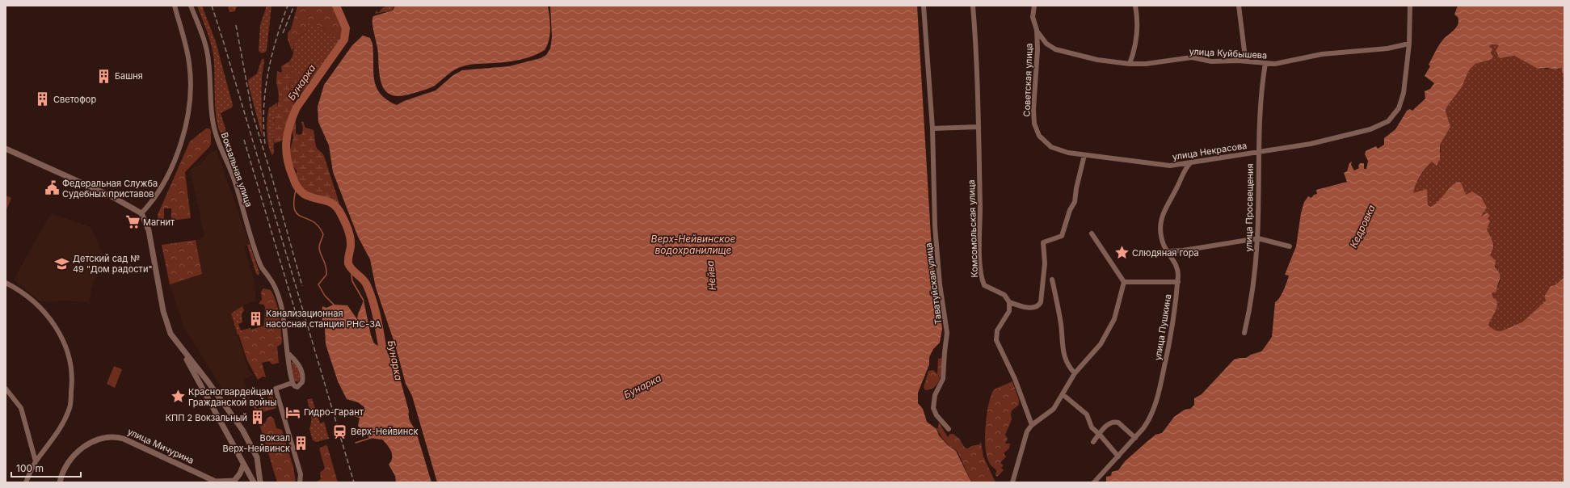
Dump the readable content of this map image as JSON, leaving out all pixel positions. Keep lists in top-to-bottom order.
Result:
{
  "streets": {
    "street": [
      "улица Куйбышева",
      "Советская улица",
      "улица Некрасова",
      "Вокзальная улица",
      "улица Просвещения",
      "Комсомольская улица",
      "Таватуйская улица",
      "улица Пушкина",
      "улица Мичурина"
    ]
  },
  "crossings": [
    ["улица Куйбышева", "Советская улица"],
    ["улица Куйбышева", "улица Некрасова"],
    ["улица Куйбышева", "улица Просвещения"],
    ["Советская улица", "улица Некрасова"],
    ["улица Некрасова", "улица Просвещения"],
    ["улица Некрасова", "улица Пушкина"]
  ],
  "water": [
    "Бунарка",
    "Кедровка",
    "Верх-Нейвинское водохранилище",
    "Нейва"
  ],
  "places": {
    "building": [
      "Башня",
      "Светофор",
      "Канализационная насосная станция РНС-3А",
      "КПП 2 Вокзальный",
      "Вокзал Верх-Нейвинск"
    ],
    "public building": ["Федеральная Служба Судебных приставов"],
    "supermarket": ["Магнит"],
    "place": ["Слюдяная гора", "Красногвардейцам Гражданской войны"],
    "school or university": ["Детский сад № 49 \"Дом радости\""],
    "hotel": ["Гидро-Гарант"],
    "station": ["Верх-Нейвинск"]
  },
  "scale_bar": "100 m"
}
